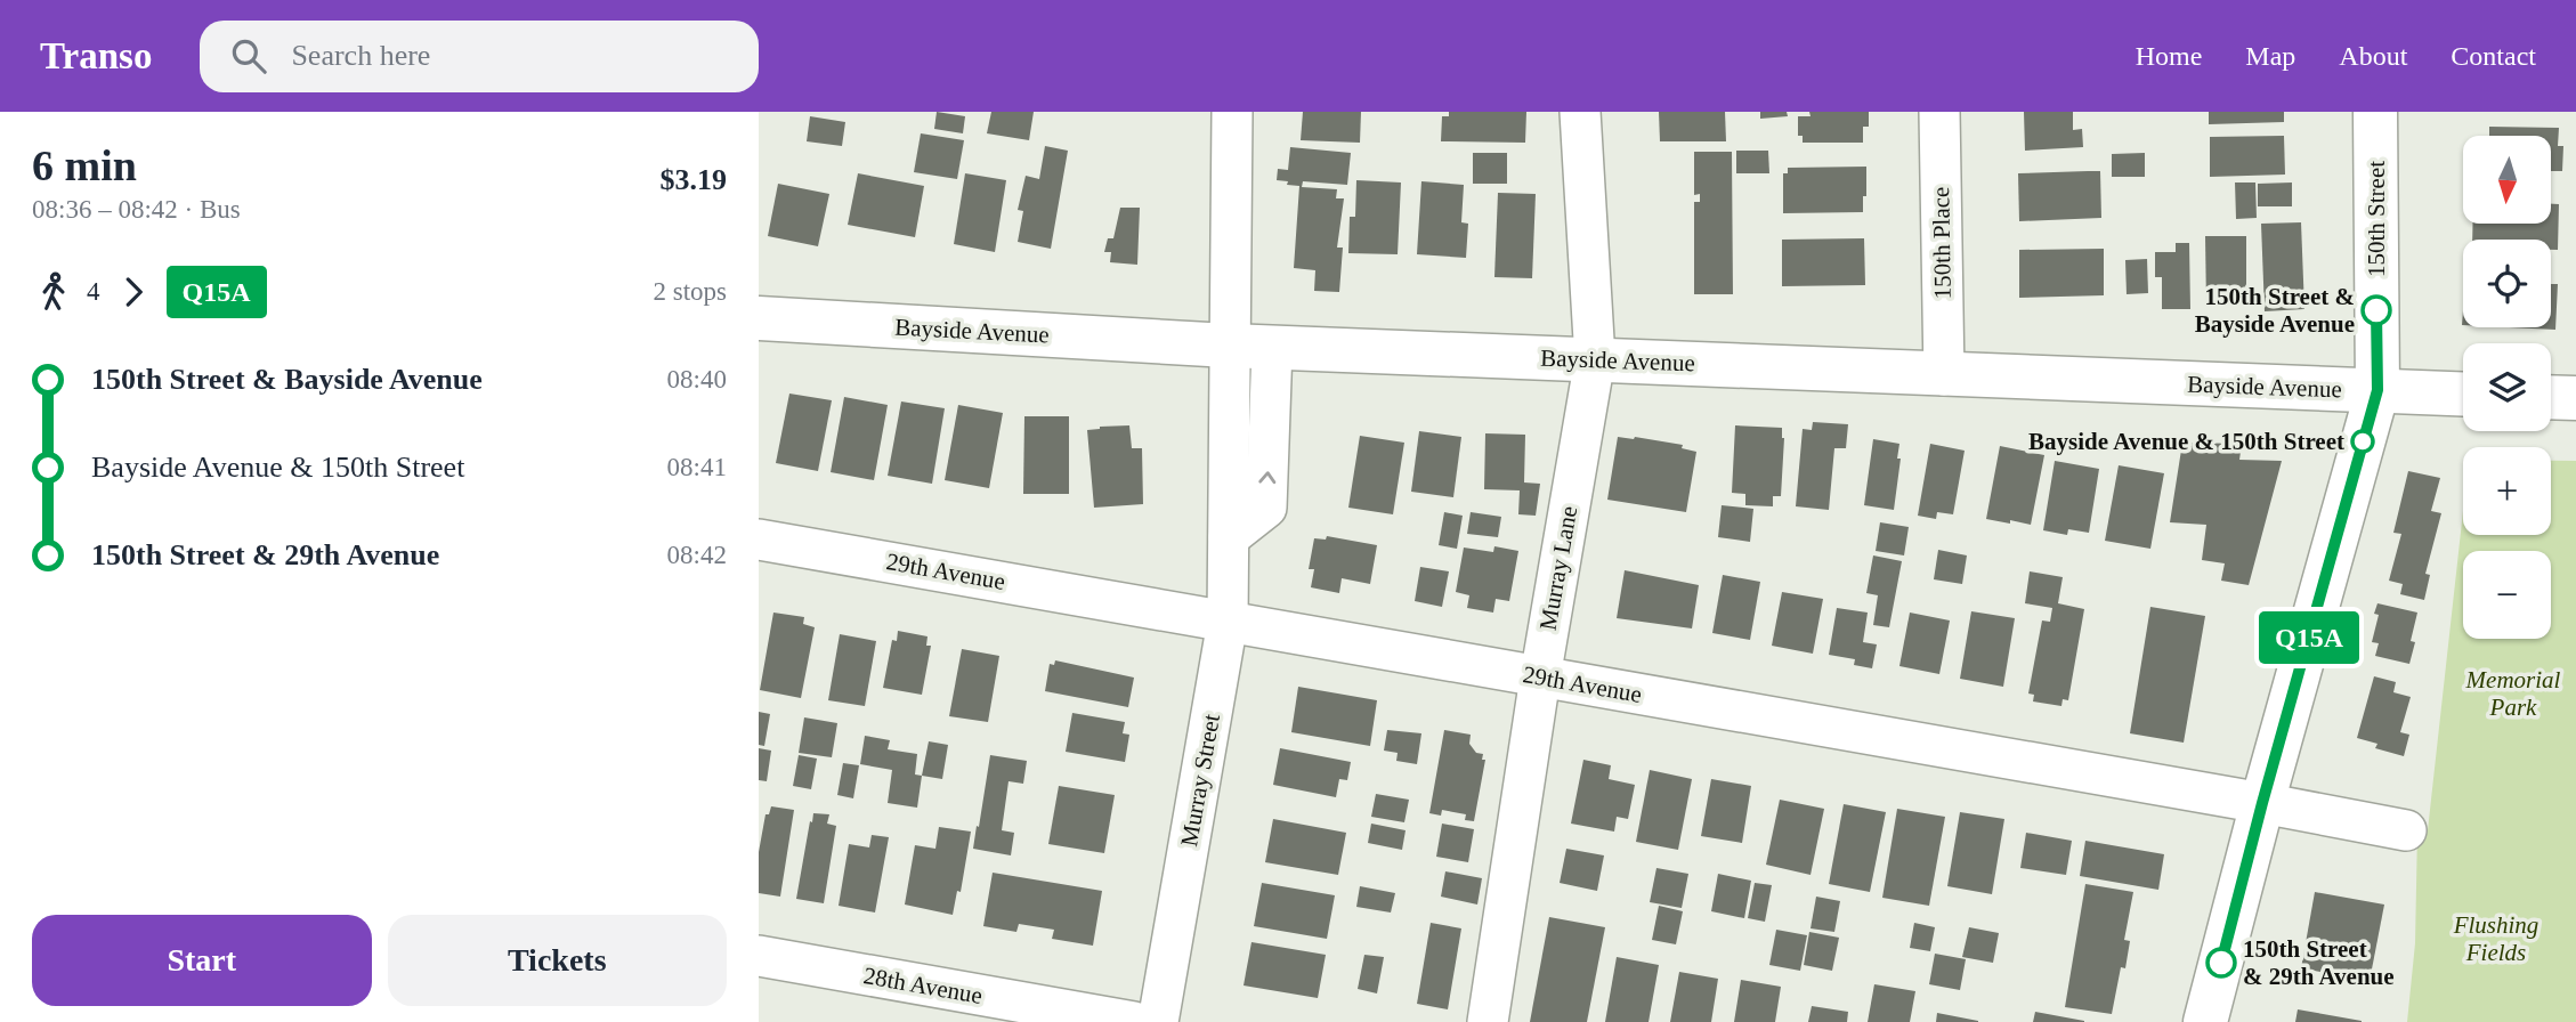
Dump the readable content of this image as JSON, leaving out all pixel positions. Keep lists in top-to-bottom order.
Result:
{
  "streets": {
    "street": [
      "150th Street",
      "150th Place",
      "Bayside Avenue",
      "Murray Lane",
      "29th Avenue",
      "Murray Street",
      "28th Avenue"
    ]
  },
  "crossings": [
    ["150th Street", "Bayside Avenue"],
    ["150th Street", "29th Avenue"],
    ["150th Place", "Bayside Avenue"],
    ["Bayside Avenue", "Murray Lane"],
    ["Bayside Avenue", "Murray Street"],
    ["Murray Lane", "29th Avenue"],
    ["29th Avenue", "Murray Street"]
  ],
  "parks": ["Memorial Park", "Flushing Fields"],
  "places": ["150th Street & Bayside Avenue", "Bayside Avenue & 150th Street", "150th Street & 29th Avenue"],
  "lines": ["bus line Q15A"],
  "north": "bottom",
  "page": {
    "header": "Transo",
    "search": "Search here",
    "nav": [
      "Home",
      "Map",
      "About",
      "Contact"
    ],
    "heading": ["6 min", "08:36 – 08:42 · Bus", "$3.19"],
    "on_map": "Q15A",
    "map_buttons": ["+", "−"],
    "legs": ["4", "Q15A", "2 stops"],
    "list": [
      {
        "name": "150th Street & Bayside Avenue",
        "value": "08:40"
      },
      {
        "name": "Bayside Avenue & 150th Street",
        "value": "08:41"
      },
      {
        "name": "150th Street & 29th Avenue",
        "value": "08:42"
      }
    ],
    "buttons": ["Start", "Tickets"]
  }
}
